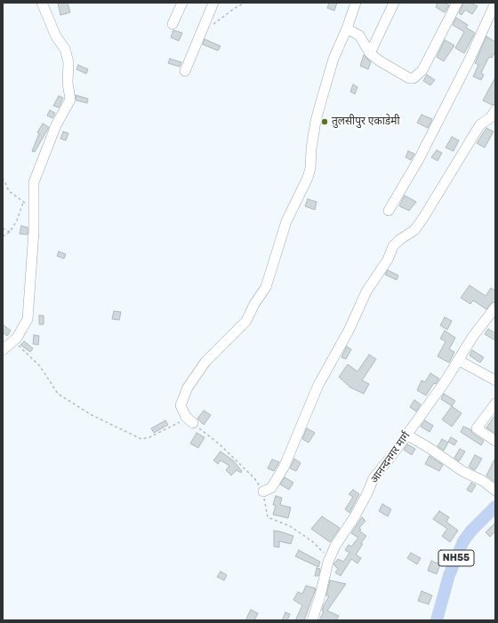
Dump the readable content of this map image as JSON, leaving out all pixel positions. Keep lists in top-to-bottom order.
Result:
{
  "streets": {
    "main road": ["NH55"],
    "street": ["आनन्दनगर मार्ग"]
  },
  "places": ["तुलसीपुर एकाडेमी"]
}
